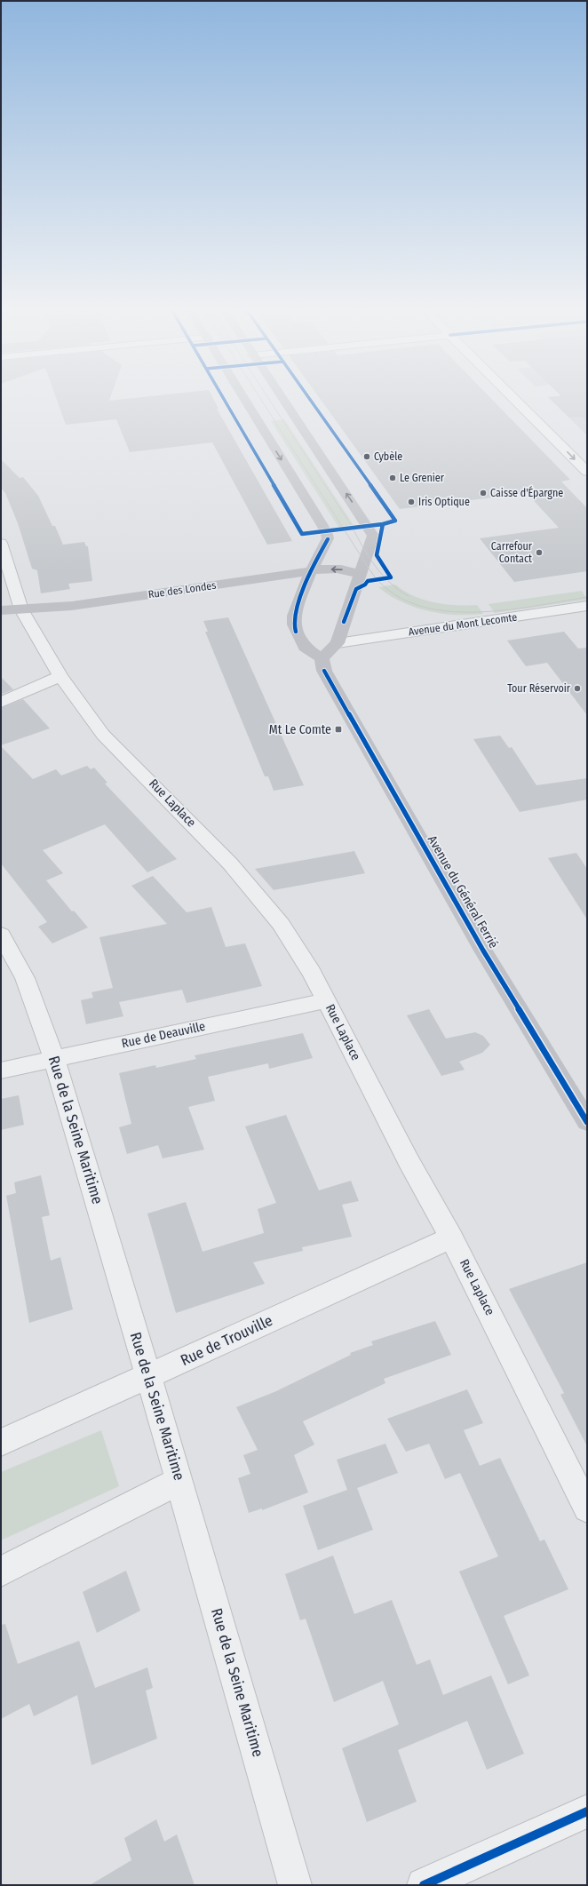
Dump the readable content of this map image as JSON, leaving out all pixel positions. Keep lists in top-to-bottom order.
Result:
{
  "streets": {
    "street": [
      "Rue des Londes",
      "Avenue du Mont Lecomte",
      "Rue Laplace",
      "Avenue du Général Ferrié",
      "Rue de Deauville",
      "Rue de la Seine Maritime",
      "Rue de Trouville"
    ]
  },
  "crossings": [
    ["Rue des Londes", "Rue Laplace"],
    ["Rue Laplace", "Rue de Deauville"],
    ["Rue Laplace", "Rue de Trouville"],
    ["Rue de Deauville", "Rue de la Seine Maritime"],
    ["Rue de la Seine Maritime", "Rue de Trouville"]
  ],
  "places": {
    "other": [
      "Cybèle",
      "Le Grenier",
      "Caisse d'Épargne",
      "Iris Optique",
      "Carrefour Contact",
      "Tour Réservoir"
    ],
    "transit": ["Mt Le Comte"]
  }
}
